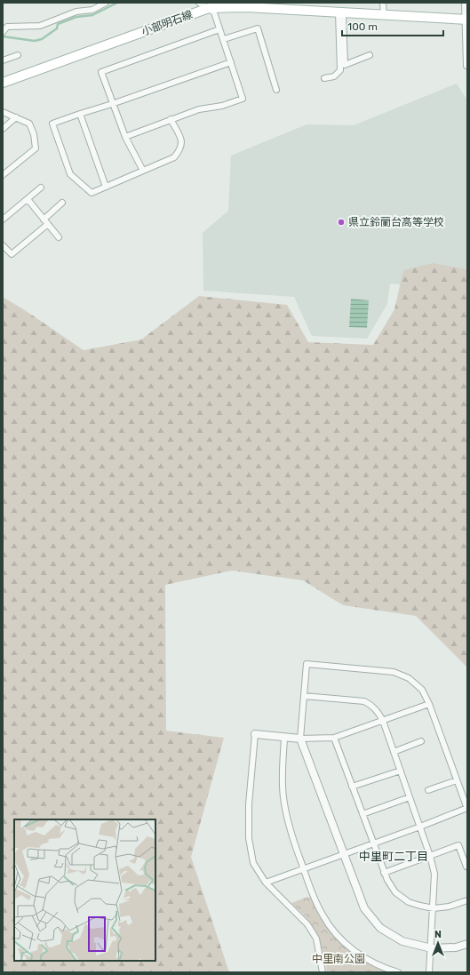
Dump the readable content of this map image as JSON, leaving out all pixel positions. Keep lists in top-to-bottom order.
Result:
{
  "streets": {
    "main road": ["小部明石線"]
  },
  "districts": ["中里町二丁目"],
  "parks": ["中里南公園"],
  "places": ["県立鈴蘭台高等学校"],
  "scale_bar": "100 m",
  "north": "top"
}
